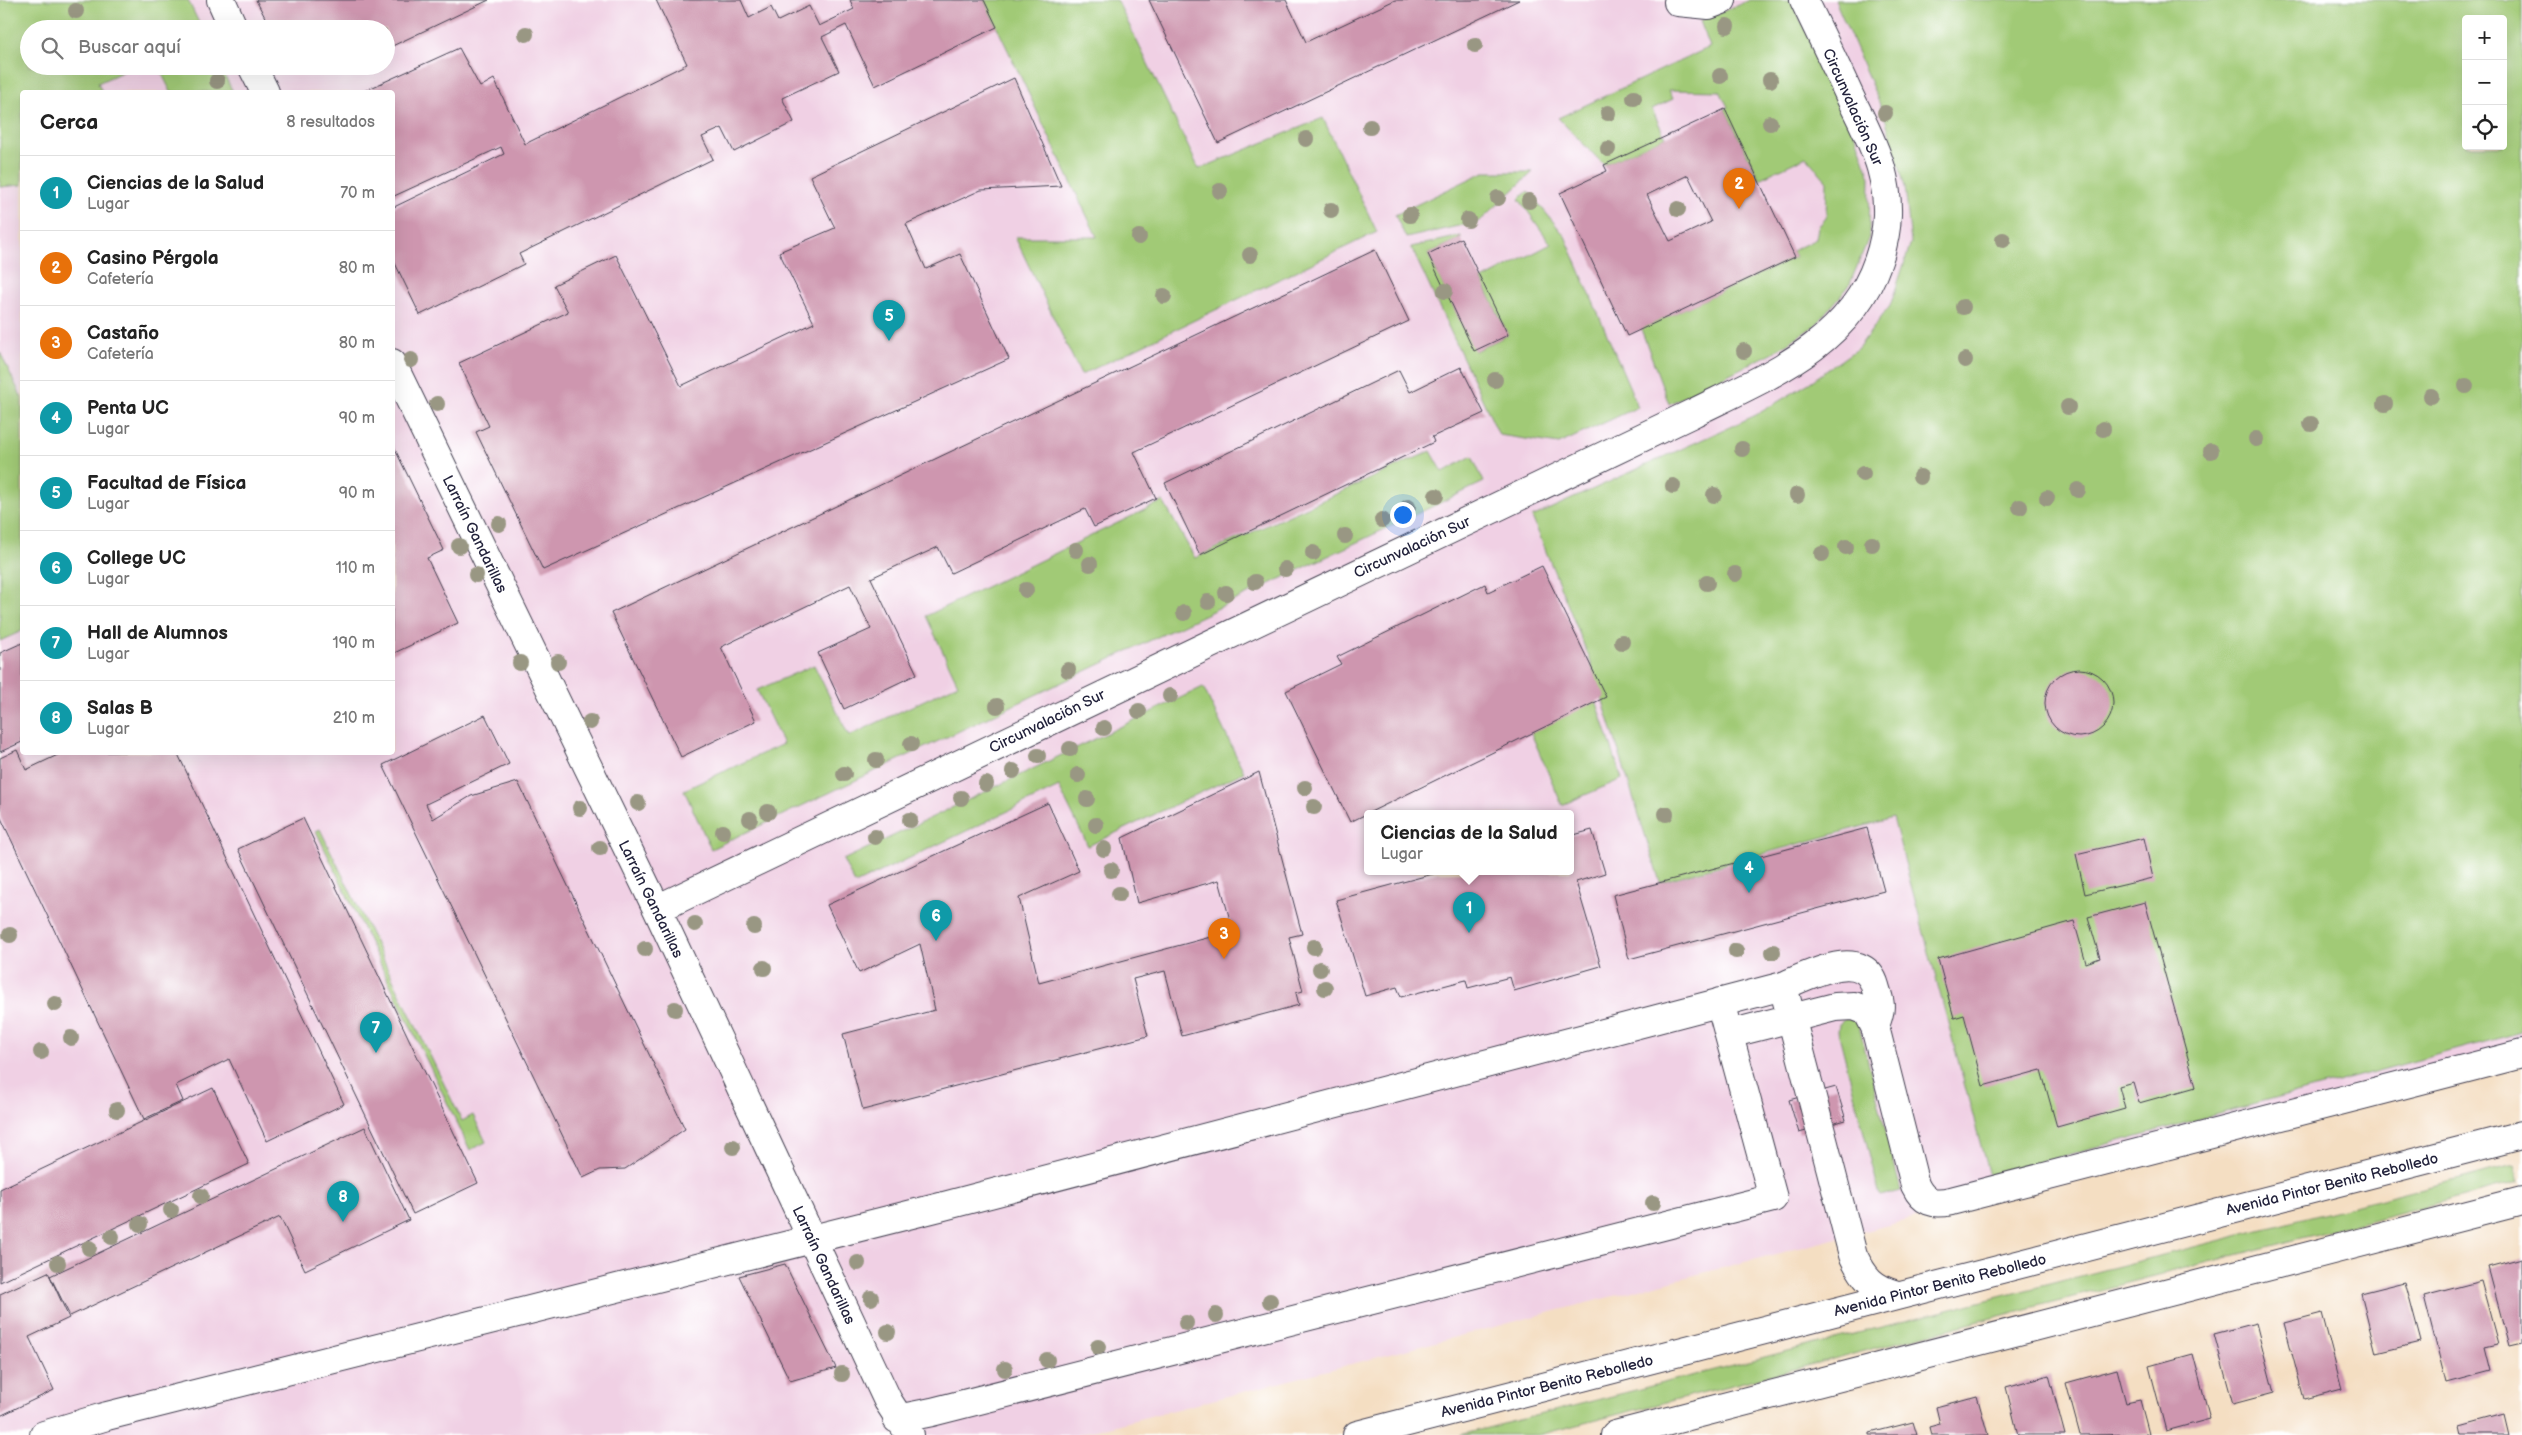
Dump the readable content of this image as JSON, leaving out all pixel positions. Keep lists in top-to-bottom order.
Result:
{
  "streets": {
    "street": ["Circunvalación Sur", "Larraín Gandarillas", "Avenida Pintor Benito Rebolledo"]
  },
  "crossings": [
    ["Circunvalación Sur", "Larraín Gandarillas"]
  ],
  "page": {
    "map_buttons": ["+", "−"],
    "search": "Buscar aquí",
    "heading": ["Cerca", "8 resultados"],
    "list": [
      {
        "mark": "1",
        "name": "Ciencias de la Salud",
        "note": "Lugar",
        "value": "70 m"
      },
      {
        "mark": "2",
        "name": "Casino Pérgola",
        "note": "Cafetería",
        "value": "80 m"
      },
      {
        "mark": "3",
        "name": "Castaño",
        "note": "Cafetería",
        "value": "80 m"
      },
      {
        "mark": "4",
        "name": "Penta UC",
        "note": "Lugar",
        "value": "90 m"
      },
      {
        "mark": "5",
        "name": "Facultad de Física",
        "note": "Lugar",
        "value": "90 m"
      },
      {
        "mark": "6",
        "name": "College UC",
        "note": "Lugar",
        "value": "110 m"
      },
      {
        "mark": "7",
        "name": "Hall de Alumnos",
        "note": "Lugar",
        "value": "190 m"
      },
      {
        "mark": "8",
        "name": "Salas B",
        "note": "Lugar",
        "value": "210 m"
      }
    ],
    "pins": [
      "2",
      "5",
      "4",
      "1",
      "6",
      "3",
      "7",
      "8"
    ],
    "popup": ["Ciencias de la Salud", "Lugar"]
  }
}
